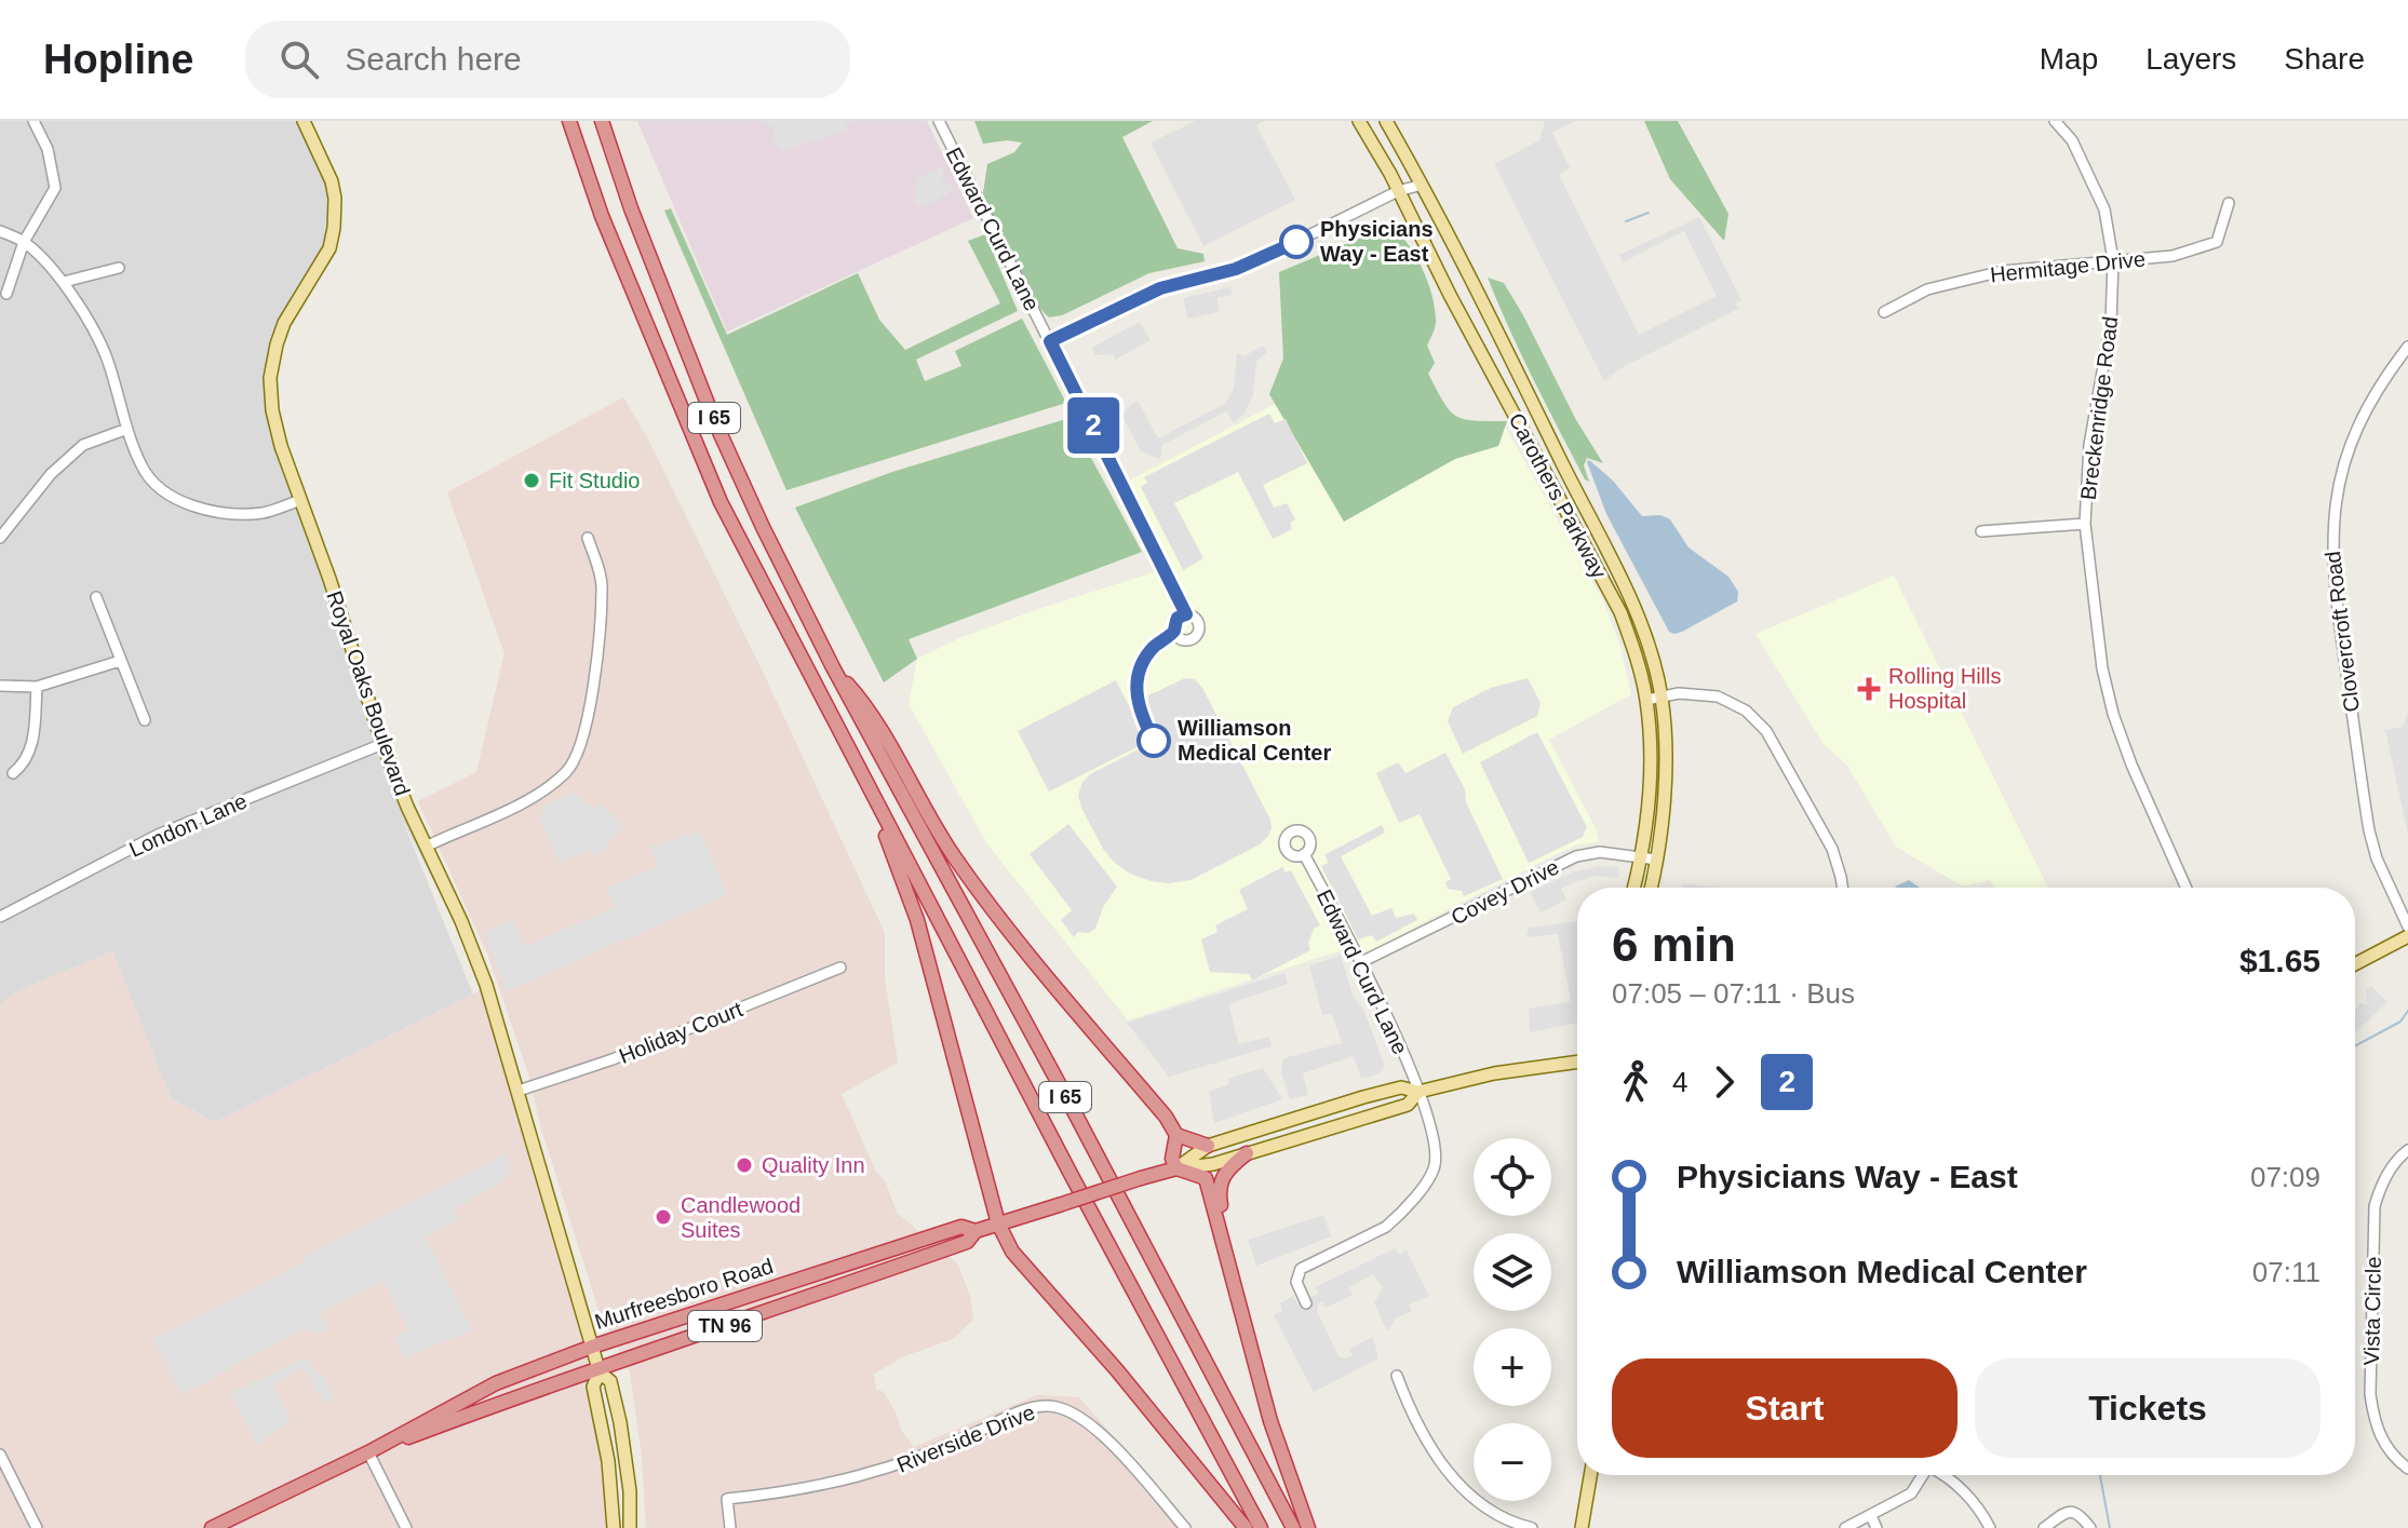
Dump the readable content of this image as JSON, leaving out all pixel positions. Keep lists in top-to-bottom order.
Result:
{
  "streets": {
    "highway": ["I 65", "Murfreesboro Road", "TN 96"],
    "main road": ["Carothers Parkway", "Royal Oaks Boulevard"],
    "street": [
      "Edward Curd Lane",
      "Hermitage Drive",
      "Breckenridge Road",
      "Clovercroft Road",
      "London Lane",
      "Covey Drive",
      "Holiday Court",
      "Vista Circle",
      "Riverside Drive"
    ]
  },
  "crossings": [
    ["Edward Curd Lane", "Covey Drive"],
    ["Edward Curd Lane", "Murfreesboro Road"],
    ["Hermitage Drive", "Breckenridge Road"],
    ["Carothers Parkway", "Covey Drive"],
    ["Royal Oaks Boulevard", "London Lane"],
    ["Royal Oaks Boulevard", "Holiday Court"],
    ["Royal Oaks Boulevard", "Murfreesboro Road"]
  ],
  "places": {
    "other": [
      "Physicians Way - East",
      "Fit Studio",
      "Williamson Medical Center",
      "Quality Inn",
      "Candlewood Suites"
    ],
    "health": ["Rolling Hills Hospital"]
  },
  "lines": ["bus line 2"],
  "page": {
    "header": "Hopline",
    "search": "Search here",
    "nav": ["Map", "Layers", "Share"],
    "on_map": "2",
    "heading": ["6 min", "07:05 – 07:11 · Bus", "$1.65"],
    "legs": ["4", "2"],
    "list": [
      {
        "name": "Physicians Way - East",
        "value": "07:09"
      },
      {
        "name": "Williamson Medical Center",
        "value": "07:11"
      }
    ],
    "map_buttons": ["+", "−"],
    "buttons": ["Start", "Tickets"]
  }
}
